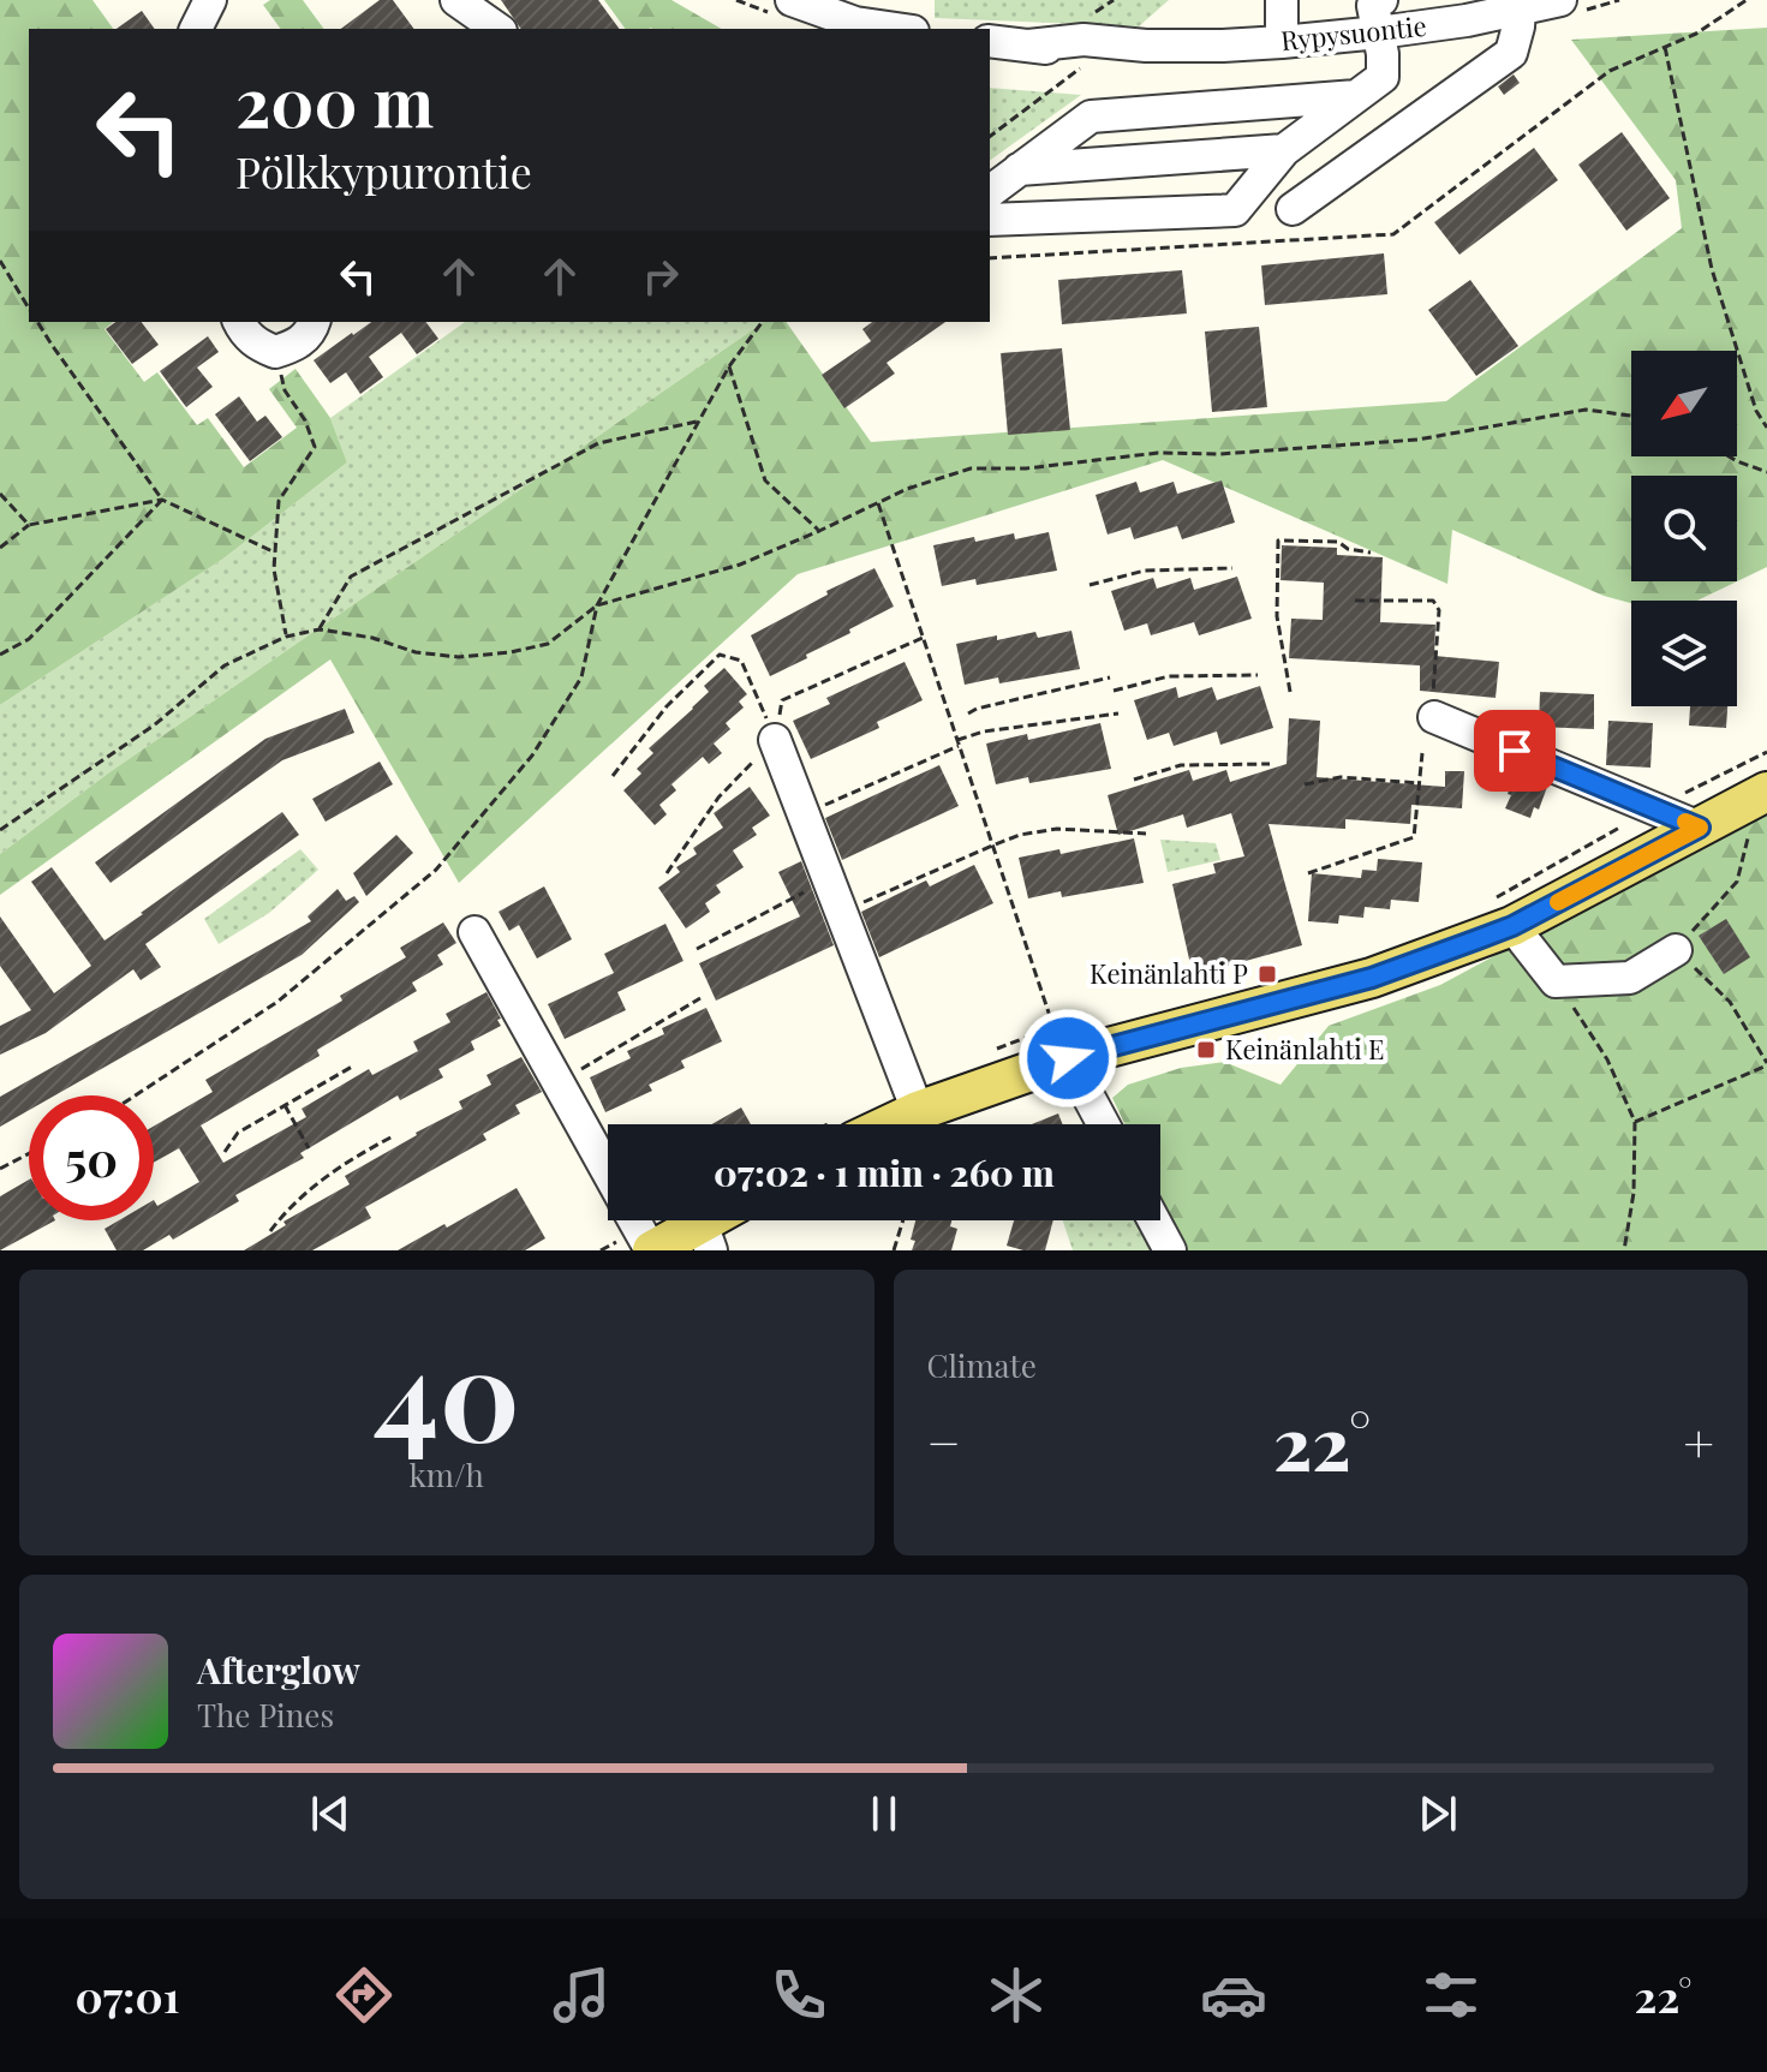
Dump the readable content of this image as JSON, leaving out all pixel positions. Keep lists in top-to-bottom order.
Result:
{
  "streets": {
    "street": ["Rypysuontie"]
  },
  "places": {
    "transit": ["Keinänlahti P", "Keinänlahti E"]
  },
  "north": "bottom left",
  "page": {
    "turn": ["200 m", "Pölkkypurontie"],
    "limit": "50",
    "trip": "07:02 · 1 min · 260 m",
    "tile": [
      ["40", "km/h"],
      "Climate"
    ],
    "heat": ["−", "22°", "+"],
    "song": ["Afterglow", "The Pines"],
    "tabs": ["07:01", "22°"]
  }
}
